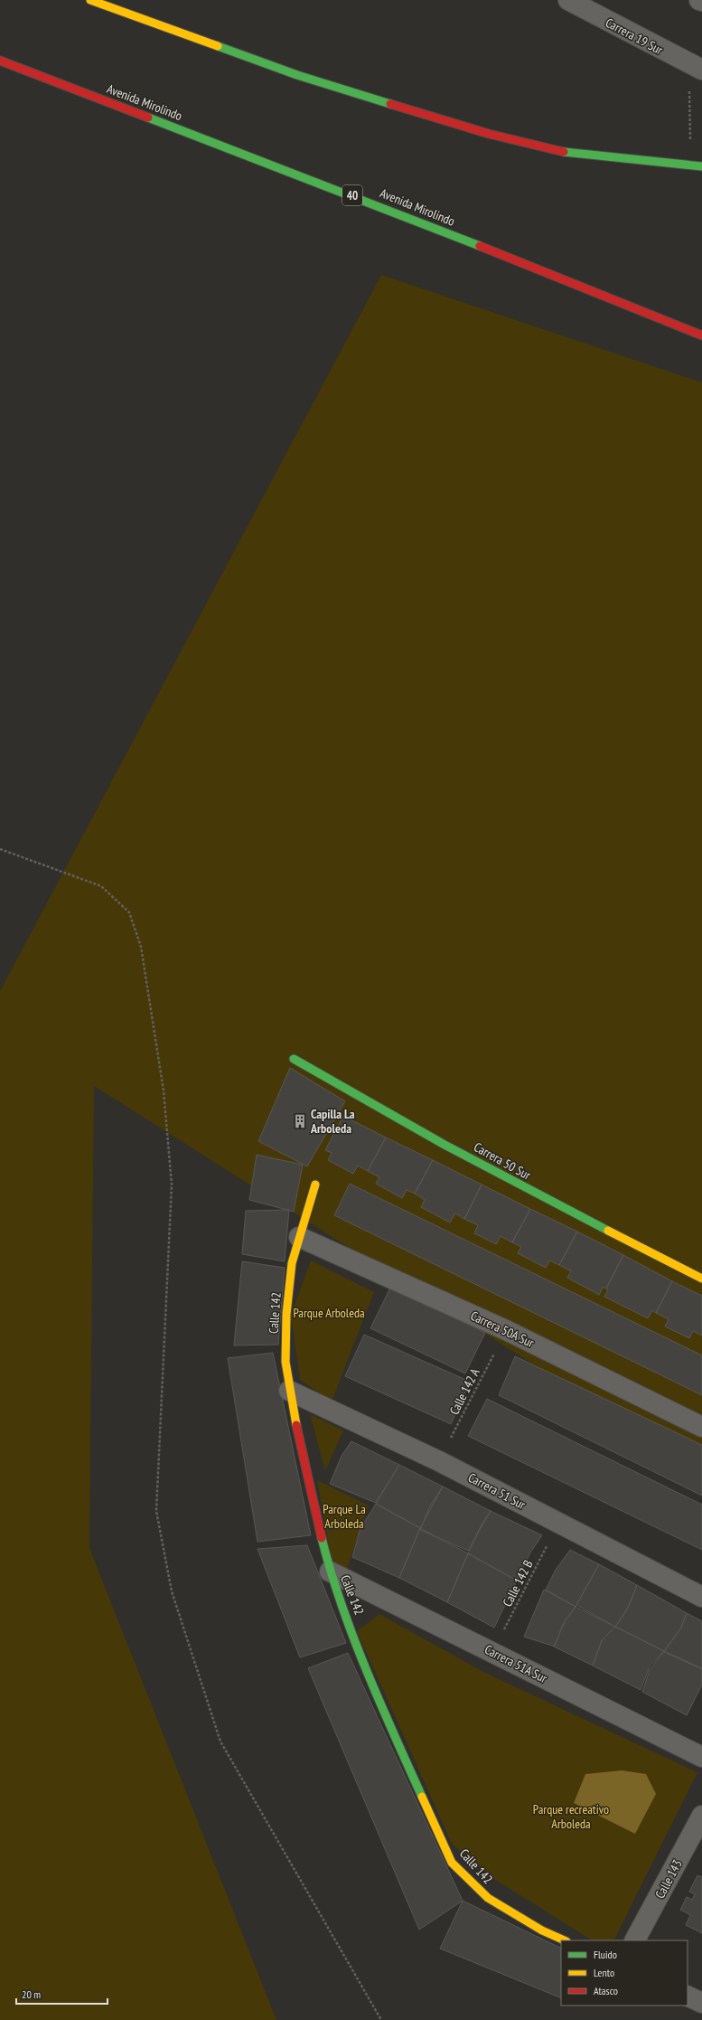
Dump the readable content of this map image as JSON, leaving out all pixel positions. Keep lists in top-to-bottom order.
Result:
{
  "streets": {
    "main road": [
      "Avenida Mirolindo",
      "40",
      "Carrera 50 Sur",
      "Calle 142"
    ],
    "street": [
      "Carrera 19 Sur",
      "Carrera 50A Sur",
      "Carrera 51 Sur",
      "Carrera 51A Sur",
      "Calle 143"
    ],
    "path": ["Calle 142 A", "Calle 142 B"]
  },
  "crossings": [
    ["Calle 142", "Carrera 50A Sur"],
    ["Calle 142", "Carrera 51 Sur"],
    ["Calle 142", "Carrera 51A Sur"],
    ["Carrera 50A Sur", "Calle 142 A"],
    ["Calle 142 A", "Carrera 51 Sur"],
    ["Carrera 51 Sur", "Calle 142 B"],
    ["Calle 142 B", "Carrera 51A Sur"]
  ],
  "parks": ["Parque Arboleda", "Parque La Arboleda", "Parque recreativo Arboleda"],
  "places": {
    "building": ["Capilla La Arboleda"]
  },
  "legend": ["Fluido", "Lento", "Atasco"],
  "scale_bar": "20 m"
}
